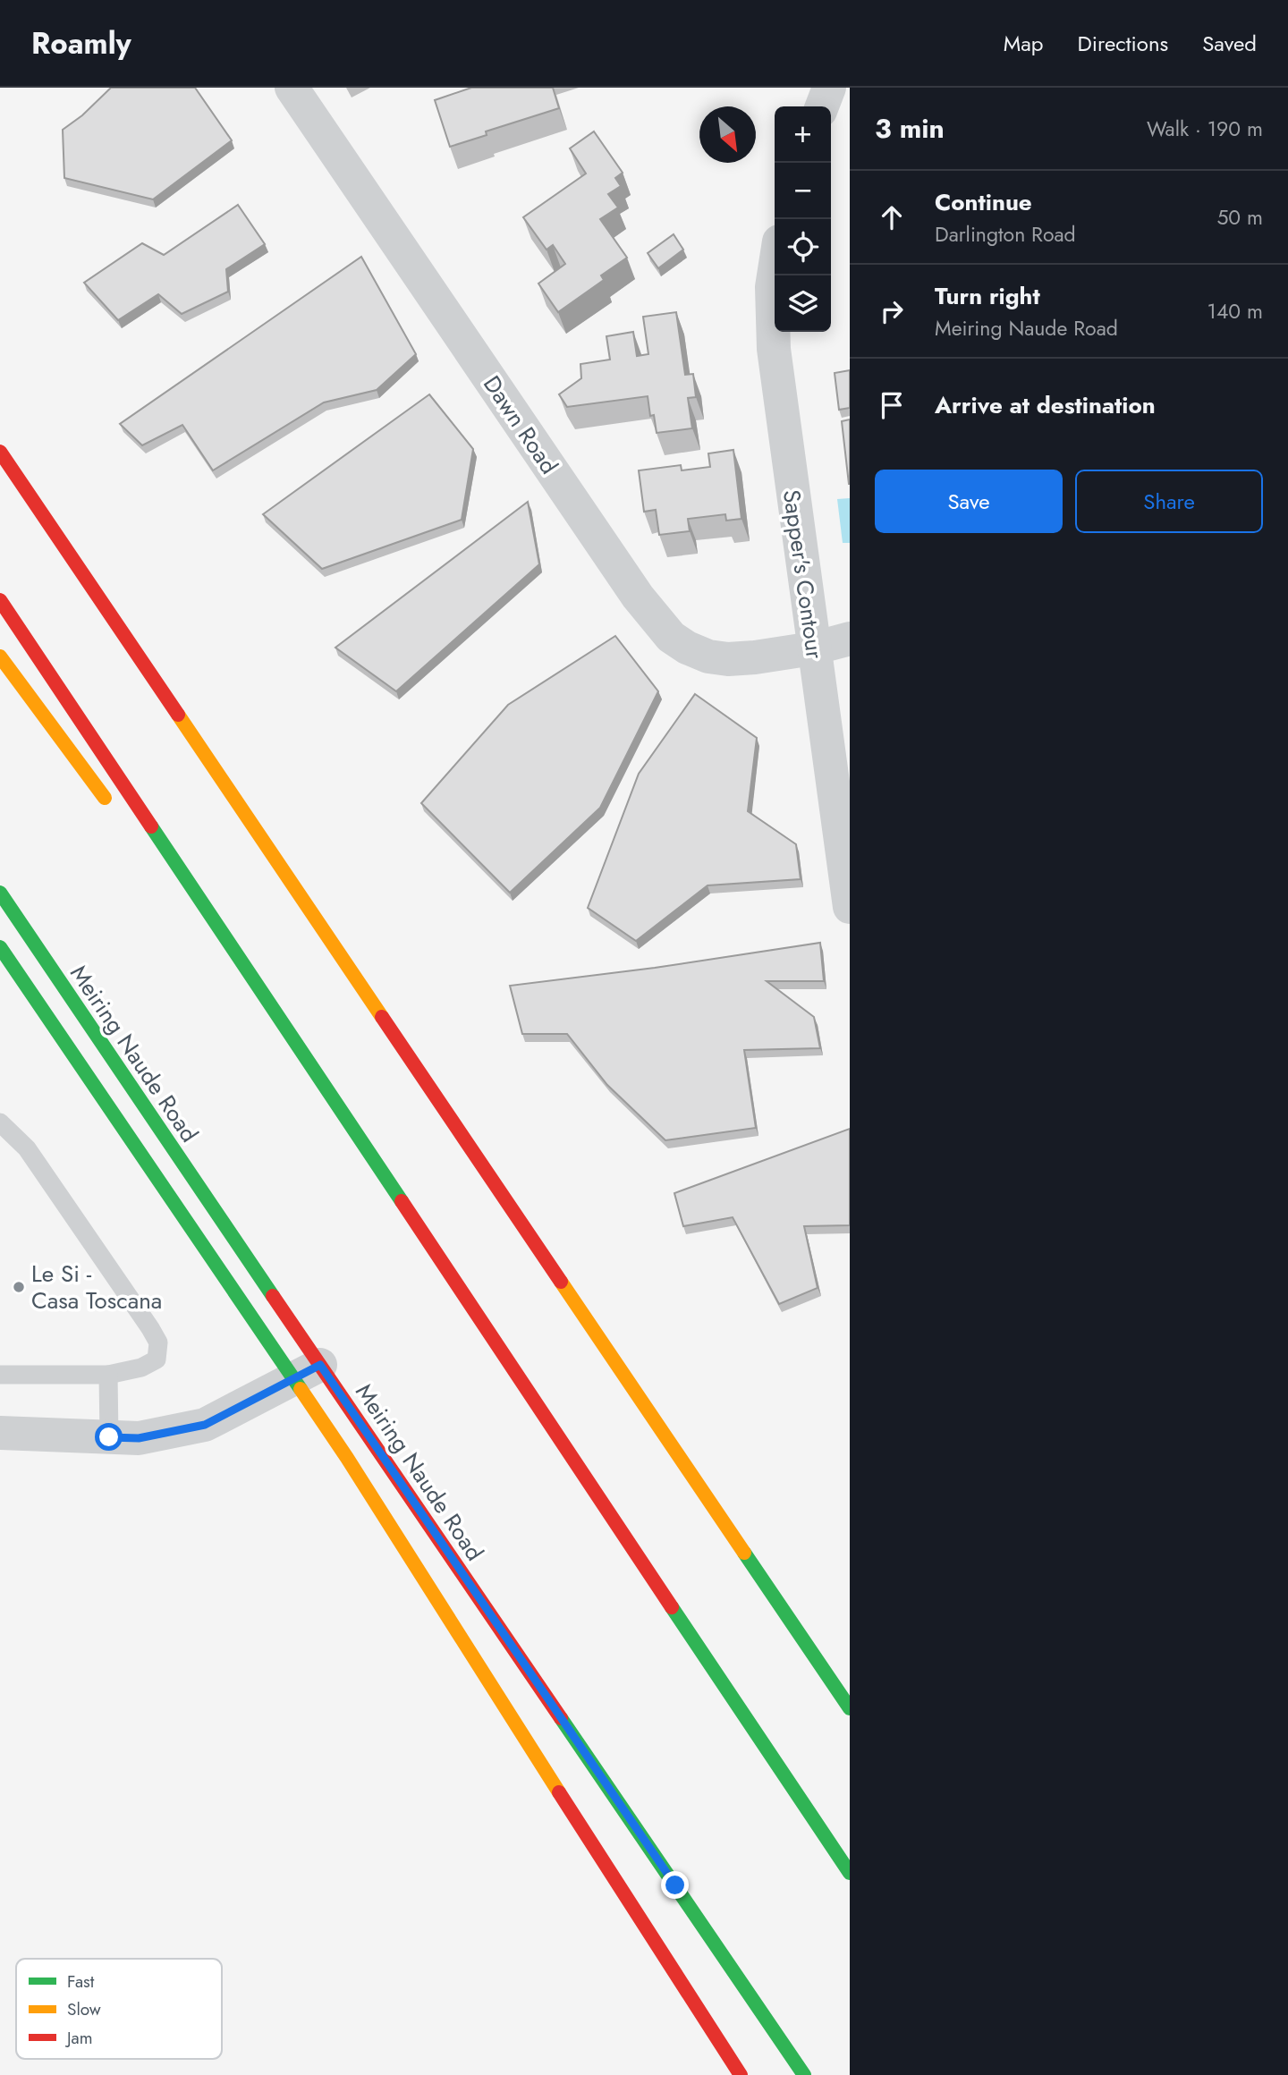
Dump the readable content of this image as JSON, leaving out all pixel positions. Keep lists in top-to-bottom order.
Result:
{
  "streets": {
    "main road": ["Meiring Naude Road"],
    "street": ["Dawn Road", "Sapper's Contour"]
  },
  "crossings": [
    ["Dawn Road", "Sapper's Contour"]
  ],
  "places": ["Le Si - Casa Toscana"],
  "legend": ["Fast", "Slow", "Jam"],
  "north": "bottom right",
  "page": {
    "header": "Roamly",
    "nav": ["Map", "Directions", "Saved"],
    "heading": ["3 min", "Walk · 190 m"],
    "map_buttons": ["+", "−"],
    "list": [
      ["Continue", "Darlington Road", "50 m"],
      ["Turn right", "Meiring Naude Road", "140 m"],
      "Arrive at destination"
    ],
    "buttons": ["Save", "Share"]
  }
}
